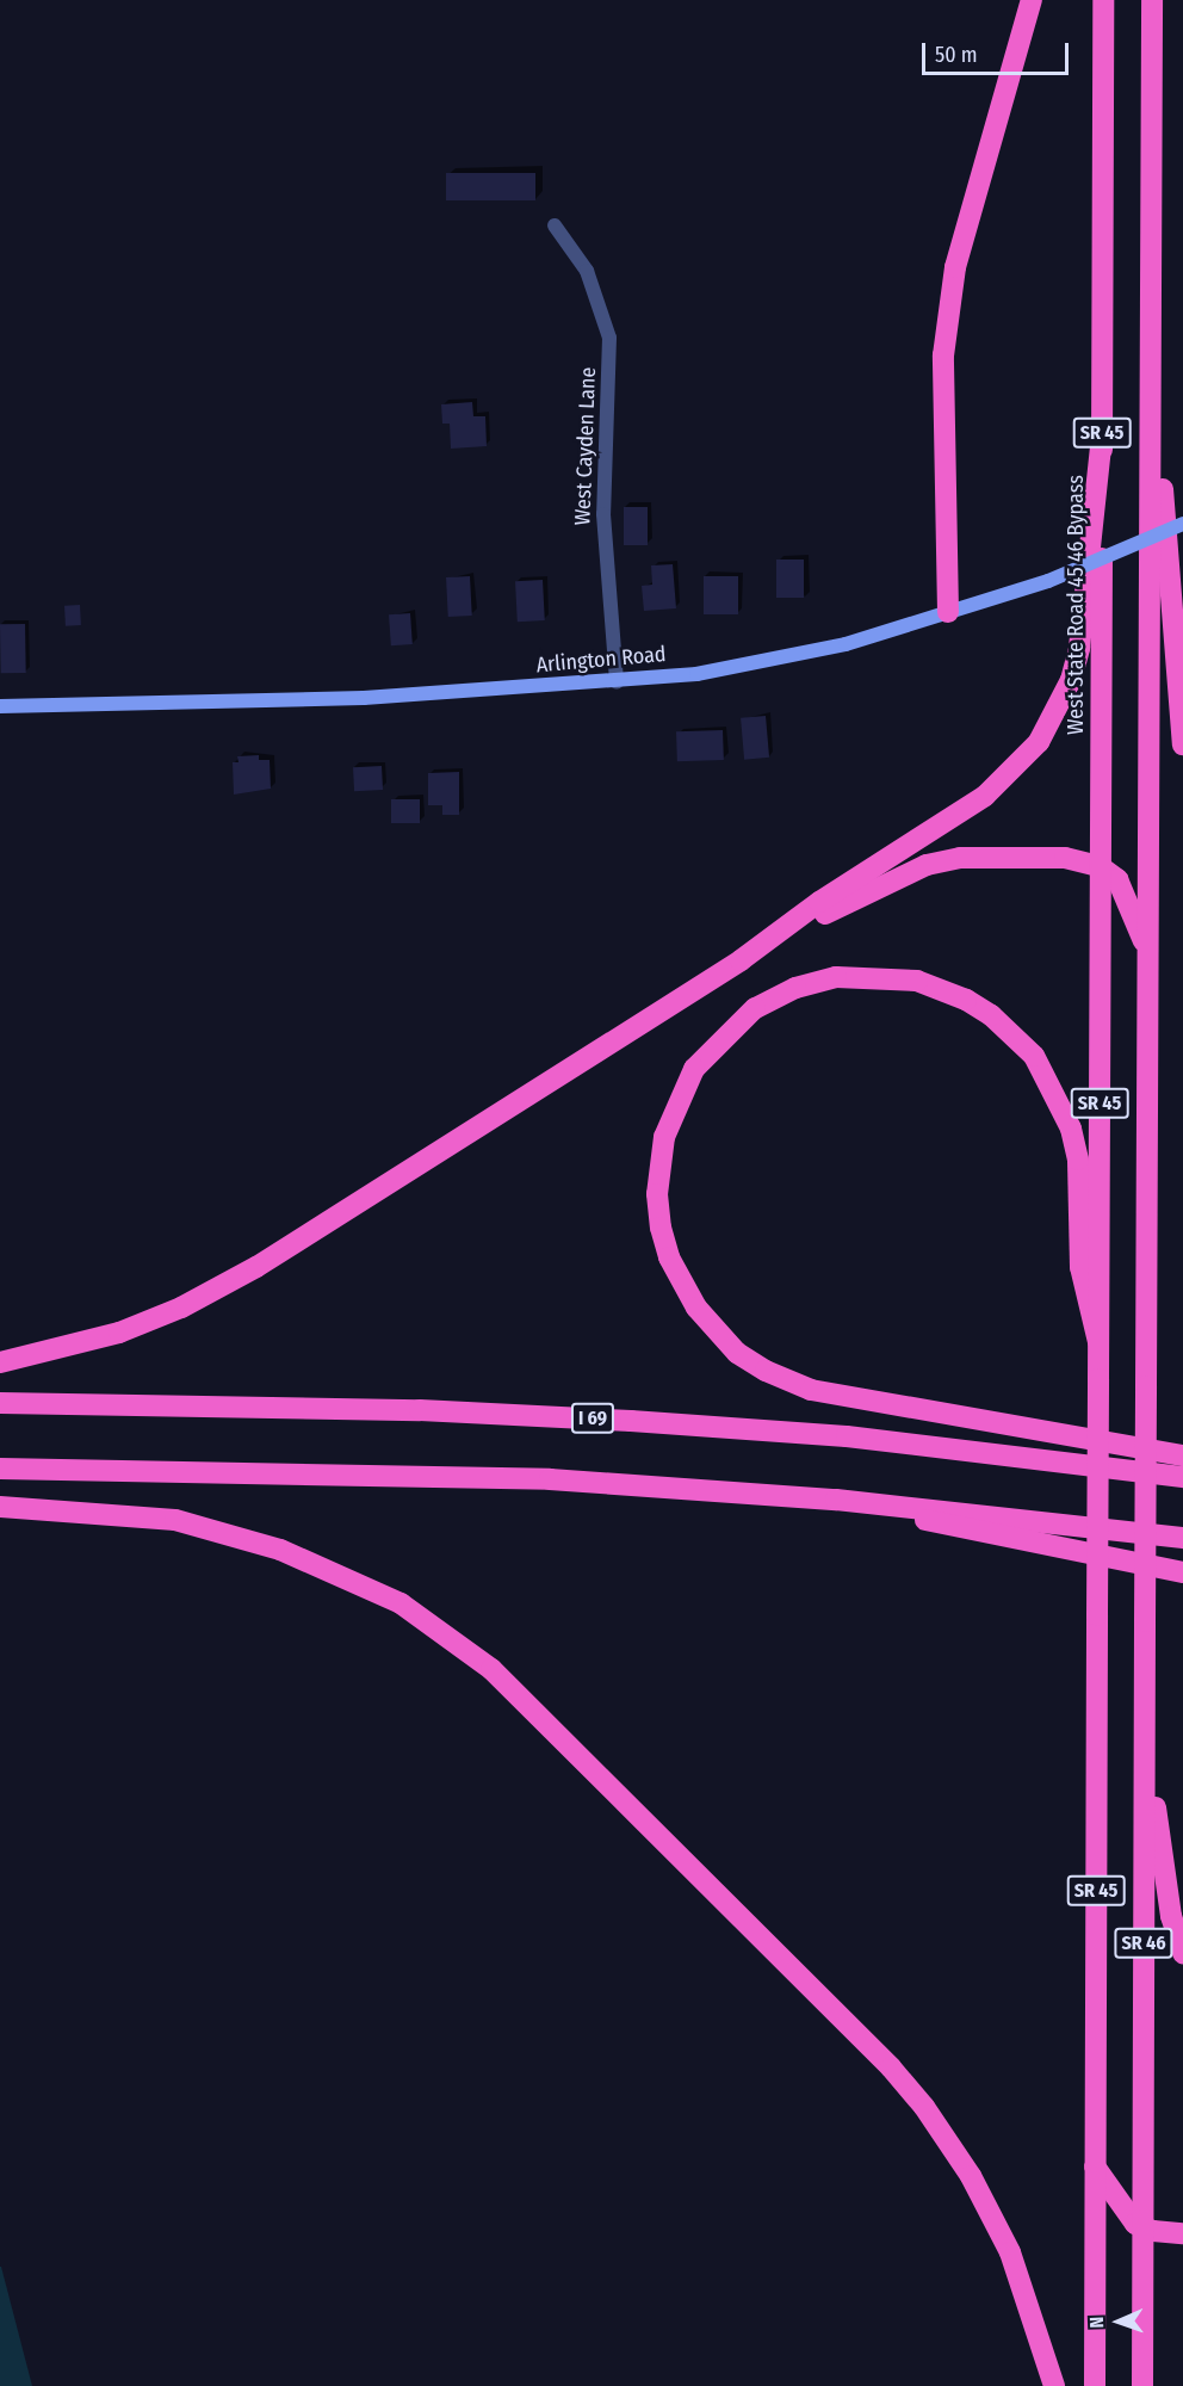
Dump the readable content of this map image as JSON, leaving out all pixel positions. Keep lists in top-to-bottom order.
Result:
{
  "streets": {
    "highway": [
      "SR 45",
      "West State Road 45 46 Bypass",
      "I 69",
      "SR 46"
    ],
    "street": ["West Cayden Lane", "Arlington Road"]
  },
  "crossings": [
    ["SR 45", "West State Road 45 46 Bypass"],
    ["SR 45", "SR 46"],
    ["West Cayden Lane", "Arlington Road"]
  ],
  "scale_bar": "50 m",
  "north": "left"
}
